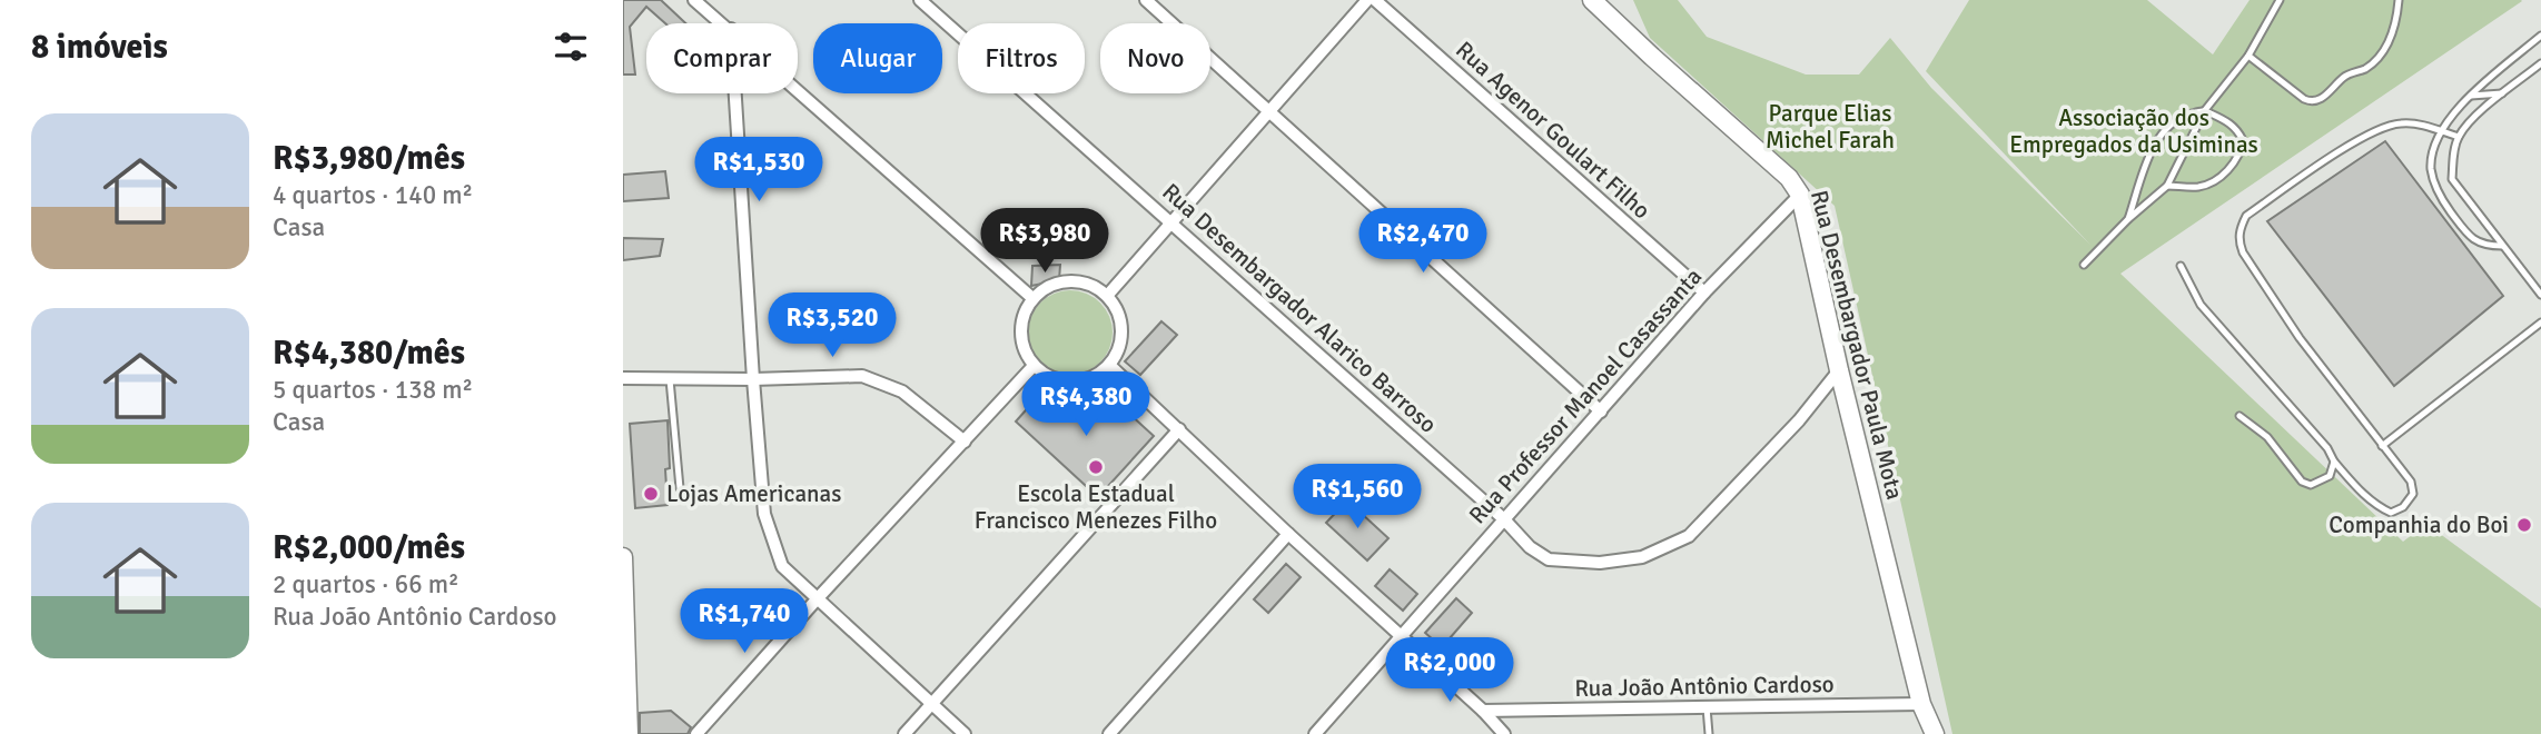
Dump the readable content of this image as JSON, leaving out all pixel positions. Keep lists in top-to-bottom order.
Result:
{
  "streets": {
    "street": [
      "Rua Agenor Goulart Filho",
      "Rua Desembargador Alarico Barroso",
      "Rua Desembargador Paula Mota",
      "Rua Professor Manoel Casassanta",
      "Rua João Antônio Cardoso"
    ]
  },
  "crossings": [
    ["Rua Agenor Goulart Filho", "Rua Professor Manoel Casassanta"],
    ["Rua Desembargador Alarico Barroso", "Rua Desembargador Paula Mota"],
    ["Rua Desembargador Alarico Barroso", "Rua Professor Manoel Casassanta"],
    ["Rua Desembargador Paula Mota", "Rua Professor Manoel Casassanta"],
    ["Rua Desembargador Paula Mota", "Rua João Antônio Cardoso"]
  ],
  "parks": ["Parque Elias Michel Farah", "Associação dos Empregados da Usiminas"],
  "places": ["Escola Estadual Francisco Menezes Filho", "Lojas Americanas", "Companhia do Boi"],
  "page": {
    "heading": "8 imóveis",
    "chip": [
      "Comprar",
      "Alugar",
      "Filtros",
      "Novo"
    ],
    "list": [
      {
        "name": "R$3,980/mês",
        "note": "4 quartos · 140 m² · Casa"
      },
      {
        "name": "R$4,380/mês",
        "note": "5 quartos · 138 m² · Casa"
      },
      {
        "name": "R$2,000/mês",
        "note": "2 quartos · 66 m² · Rua João Antônio Cardoso"
      }
    ],
    "price": [
      "R$1,530",
      "R$3,980",
      "R$2,470",
      "R$3,520",
      "R$4,380",
      "R$1,560",
      "R$1,740",
      "R$2,000"
    ]
  }
}
